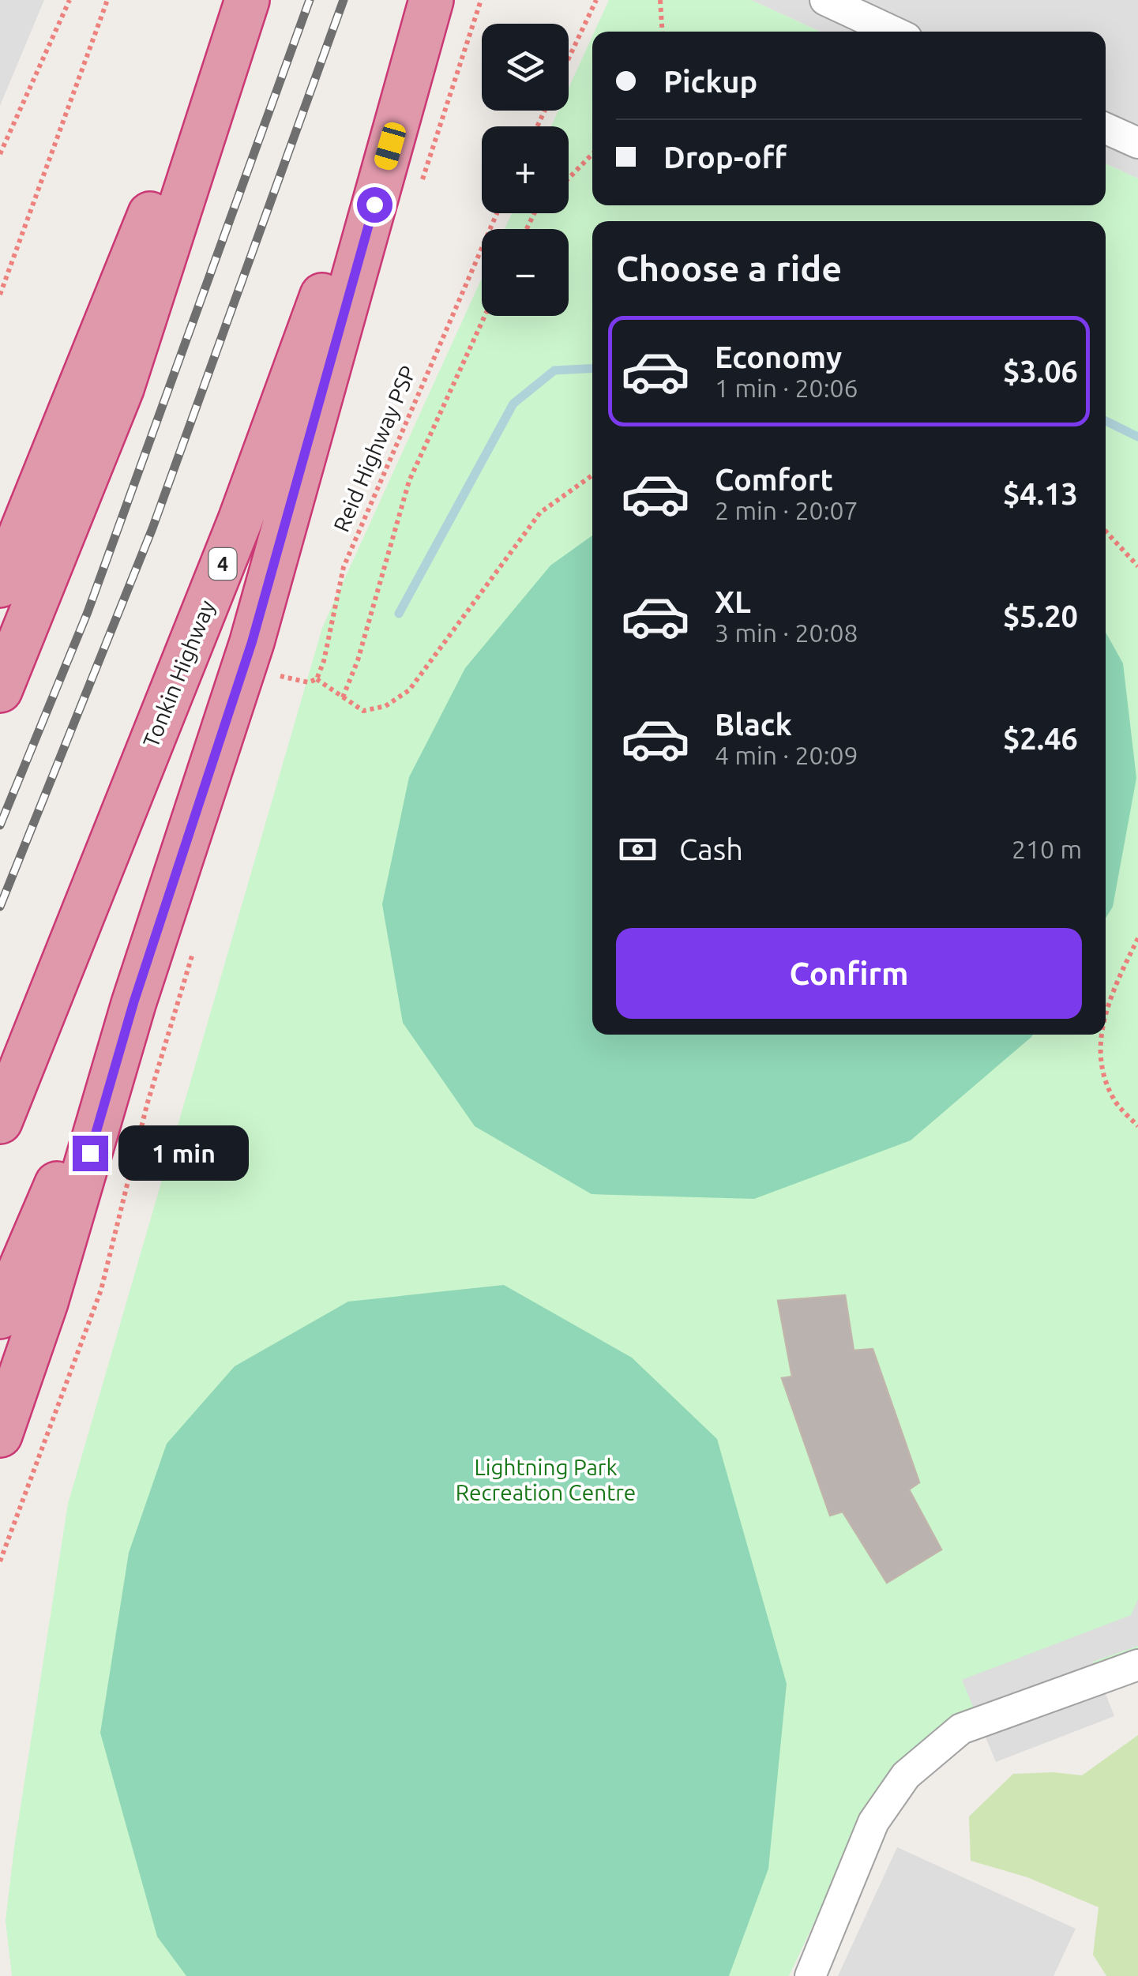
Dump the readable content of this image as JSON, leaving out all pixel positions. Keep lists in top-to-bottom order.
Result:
{
  "streets": {
    "highway": ["4", "Tonkin Highway"],
    "path": ["Reid Highway PSP"]
  },
  "parks": ["Lightning Park Recreation Centre"],
  "page": {
    "map_buttons": ["+", "−"],
    "banner": ["Pickup", "Drop-off"],
    "heading": "Choose a ride",
    "list": [
      {
        "name": "Economy",
        "note": "1 min · 20:06",
        "value": "$3.06"
      },
      {
        "name": "Comfort",
        "note": "2 min · 20:07",
        "value": "$4.13"
      },
      {
        "name": "XL",
        "note": "3 min · 20:08",
        "value": "$5.20"
      },
      {
        "name": "Black",
        "note": "4 min · 20:09",
        "value": "$2.46"
      }
    ],
    "pay": ["Cash", "210 m"],
    "buttons": "Confirm",
    "bubble": "1 min"
  }
}
